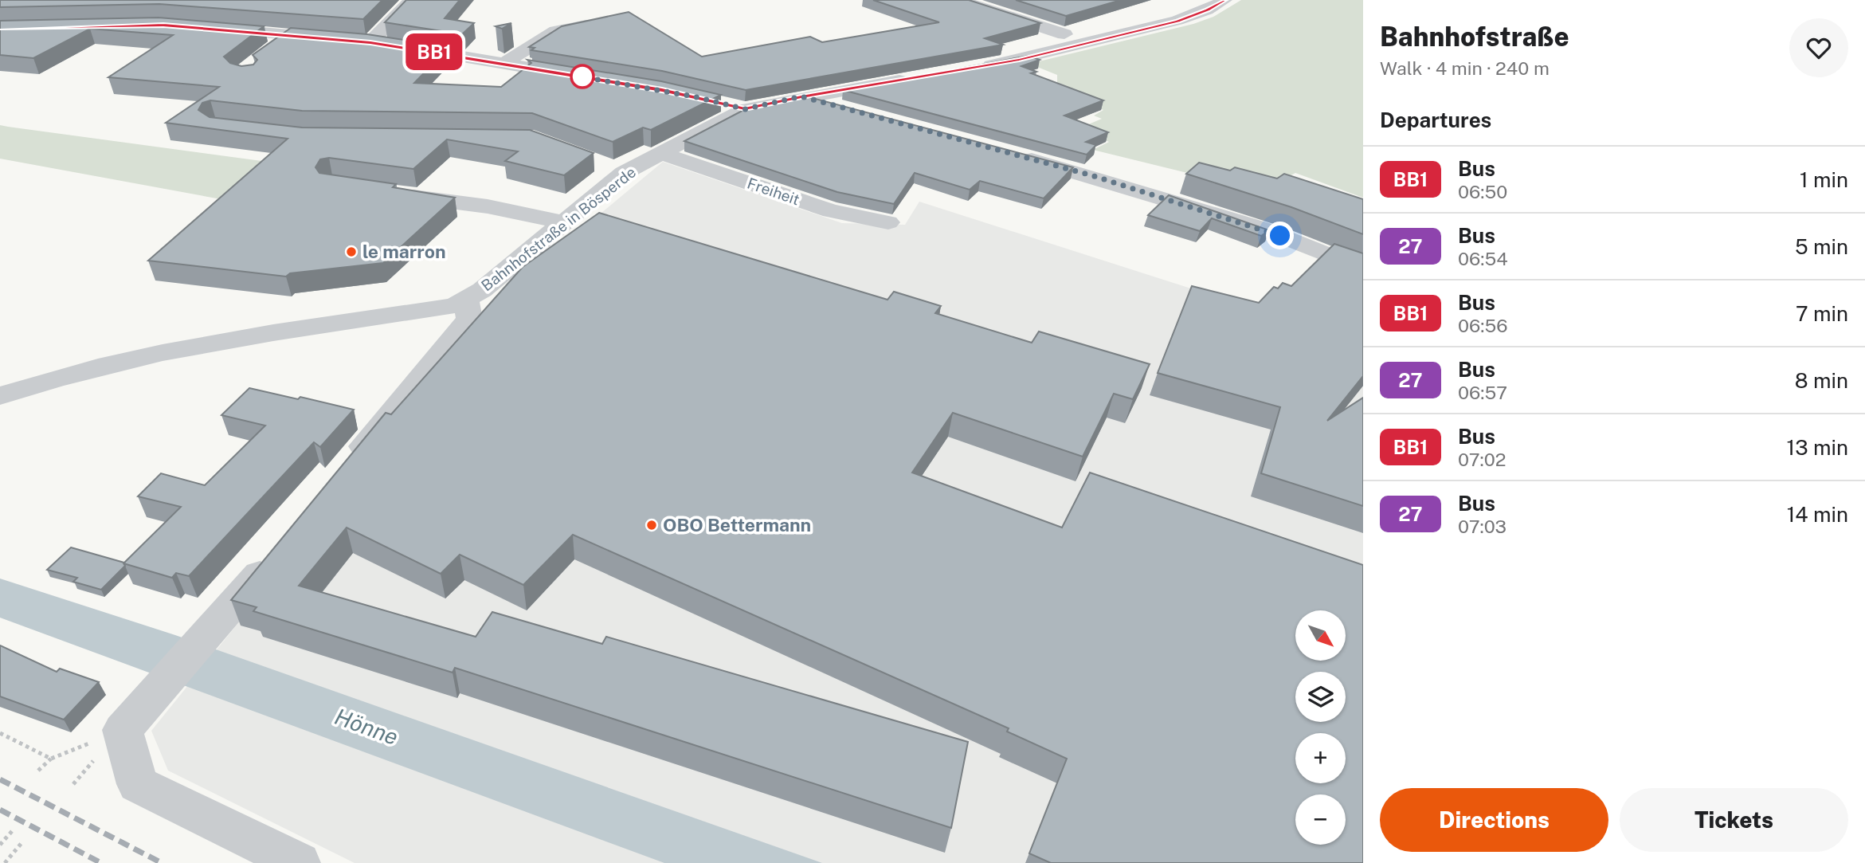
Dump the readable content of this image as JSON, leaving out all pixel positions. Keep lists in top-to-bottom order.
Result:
{
  "streets": {
    "street": ["Freiheit", "Bahnhofstraße in Bösperde"]
  },
  "crossings": [
    ["Freiheit", "Bahnhofstraße in Bösperde"]
  ],
  "water": ["Hönne"],
  "places": ["le marron", "OBO Bettermann"],
  "lines": ["bus line BB1"],
  "north": "bottom right",
  "page": {
    "on_map": "BB1",
    "heading": [
      ["Bahnhofstraße", "Walk · 4 min · 240 m"],
      "Departures"
    ],
    "list": [
      {
        "mark": "BB1",
        "name": "Bus",
        "note": "06:50",
        "value": "1 min"
      },
      {
        "mark": "27",
        "name": "Bus",
        "note": "06:54",
        "value": "5 min"
      },
      {
        "mark": "BB1",
        "name": "Bus",
        "note": "06:56",
        "value": "7 min"
      },
      {
        "mark": "27",
        "name": "Bus",
        "note": "06:57",
        "value": "8 min"
      },
      {
        "mark": "BB1",
        "name": "Bus",
        "note": "07:02",
        "value": "13 min"
      },
      {
        "mark": "27",
        "name": "Bus",
        "note": "07:03",
        "value": "14 min"
      }
    ],
    "map_buttons": ["+", "−"],
    "buttons": ["Directions", "Tickets"]
  }
}
